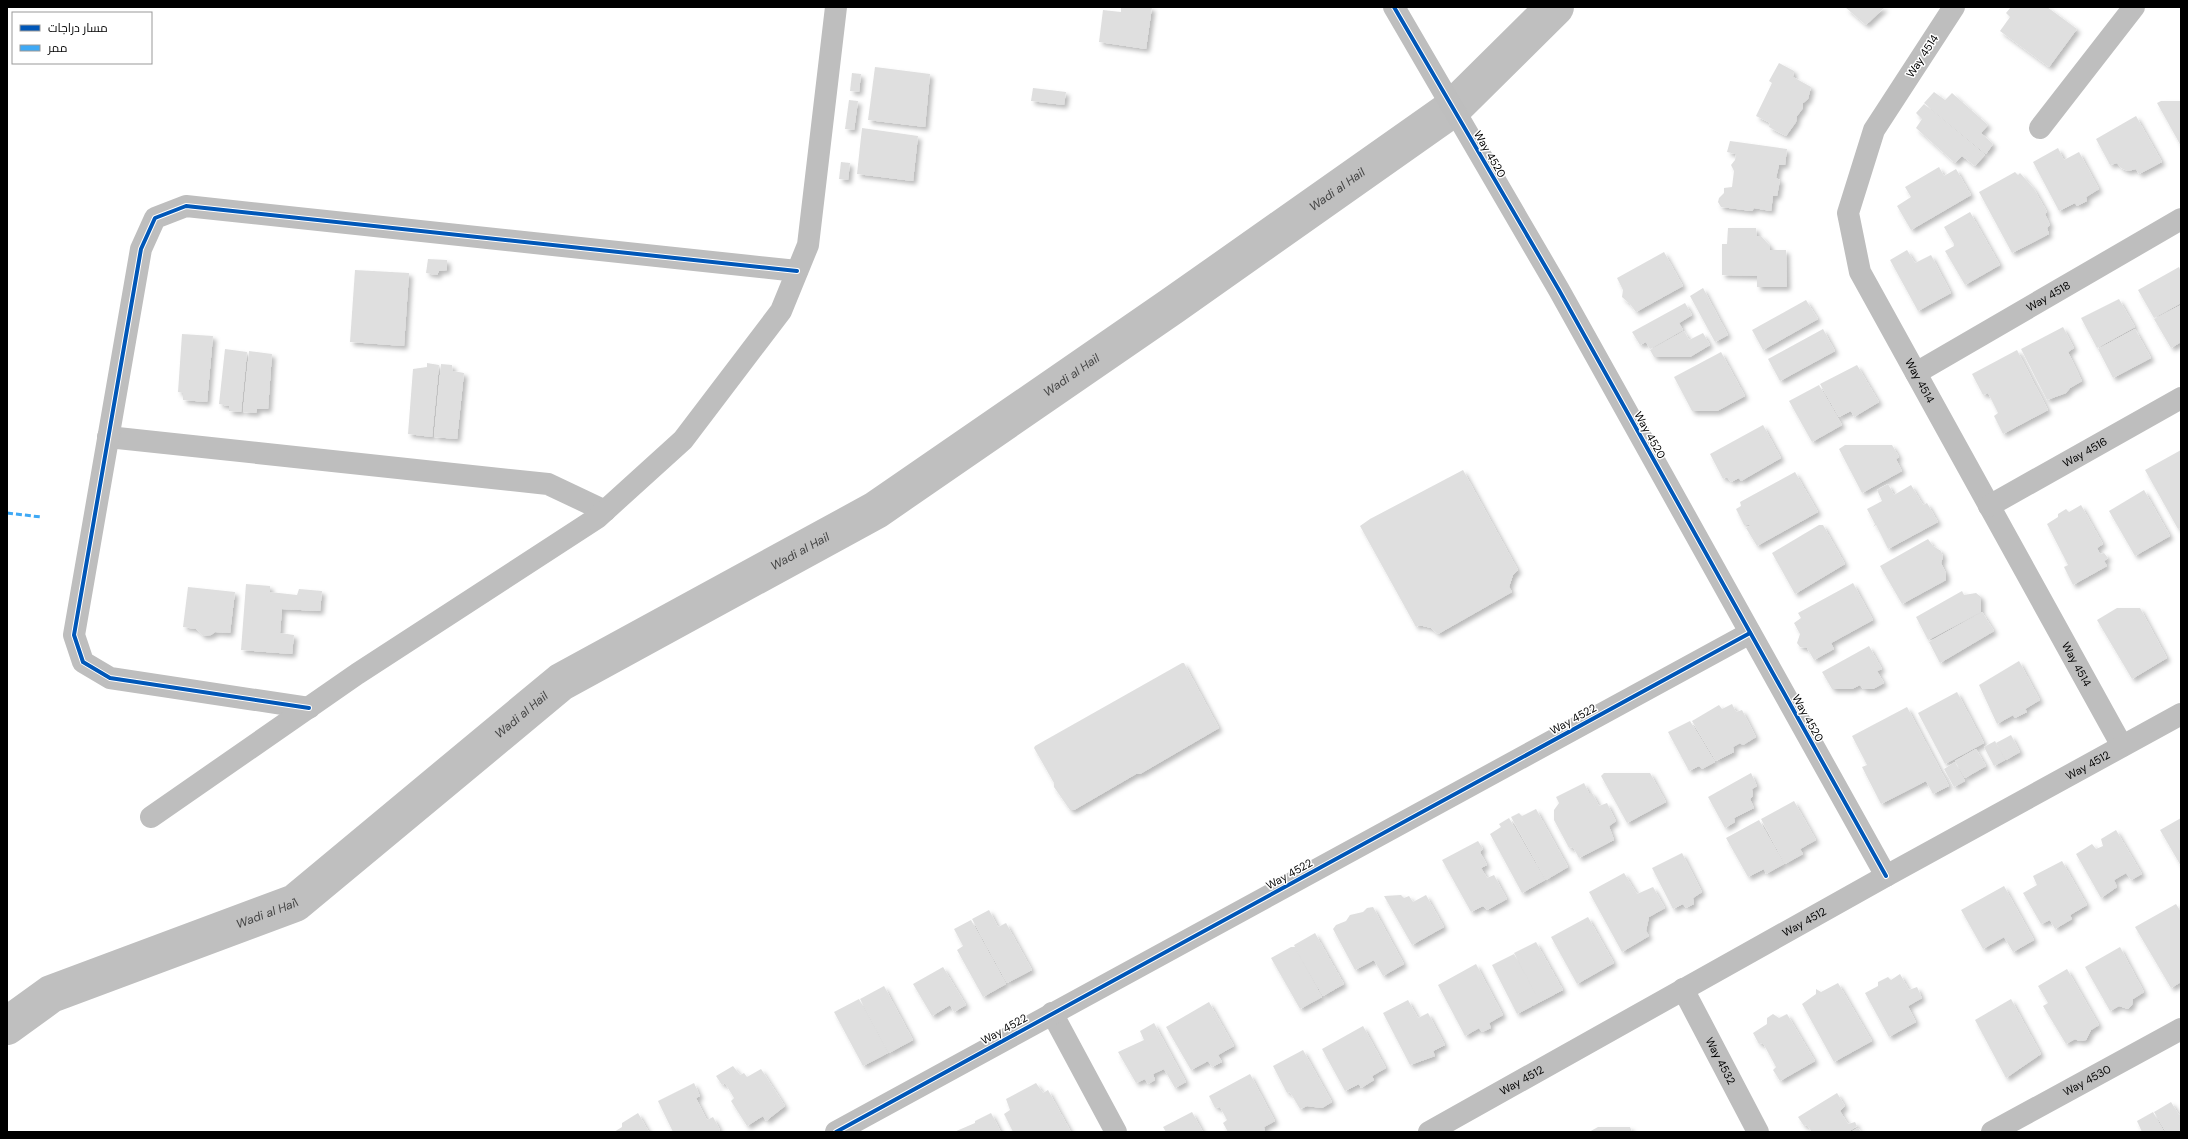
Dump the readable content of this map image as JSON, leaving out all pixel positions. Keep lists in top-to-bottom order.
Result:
{
  "streets": {
    "street": [
      "Way 4514",
      "Way 4520",
      "Way 4518",
      "Way 4516",
      "Way 4522",
      "Way 4512",
      "Way 4532",
      "Way 4530"
    ]
  },
  "crossings": [
    ["Way 4514", "Way 4518"],
    ["Way 4514", "Way 4516"],
    ["Way 4514", "Way 4512"],
    ["Way 4520", "Way 4522"],
    ["Way 4520", "Way 4512"],
    ["Way 4512", "Way 4532"]
  ],
  "water": ["Wadi al Hail"],
  "legend": ["مسار دراجات", "ممر"]
}
